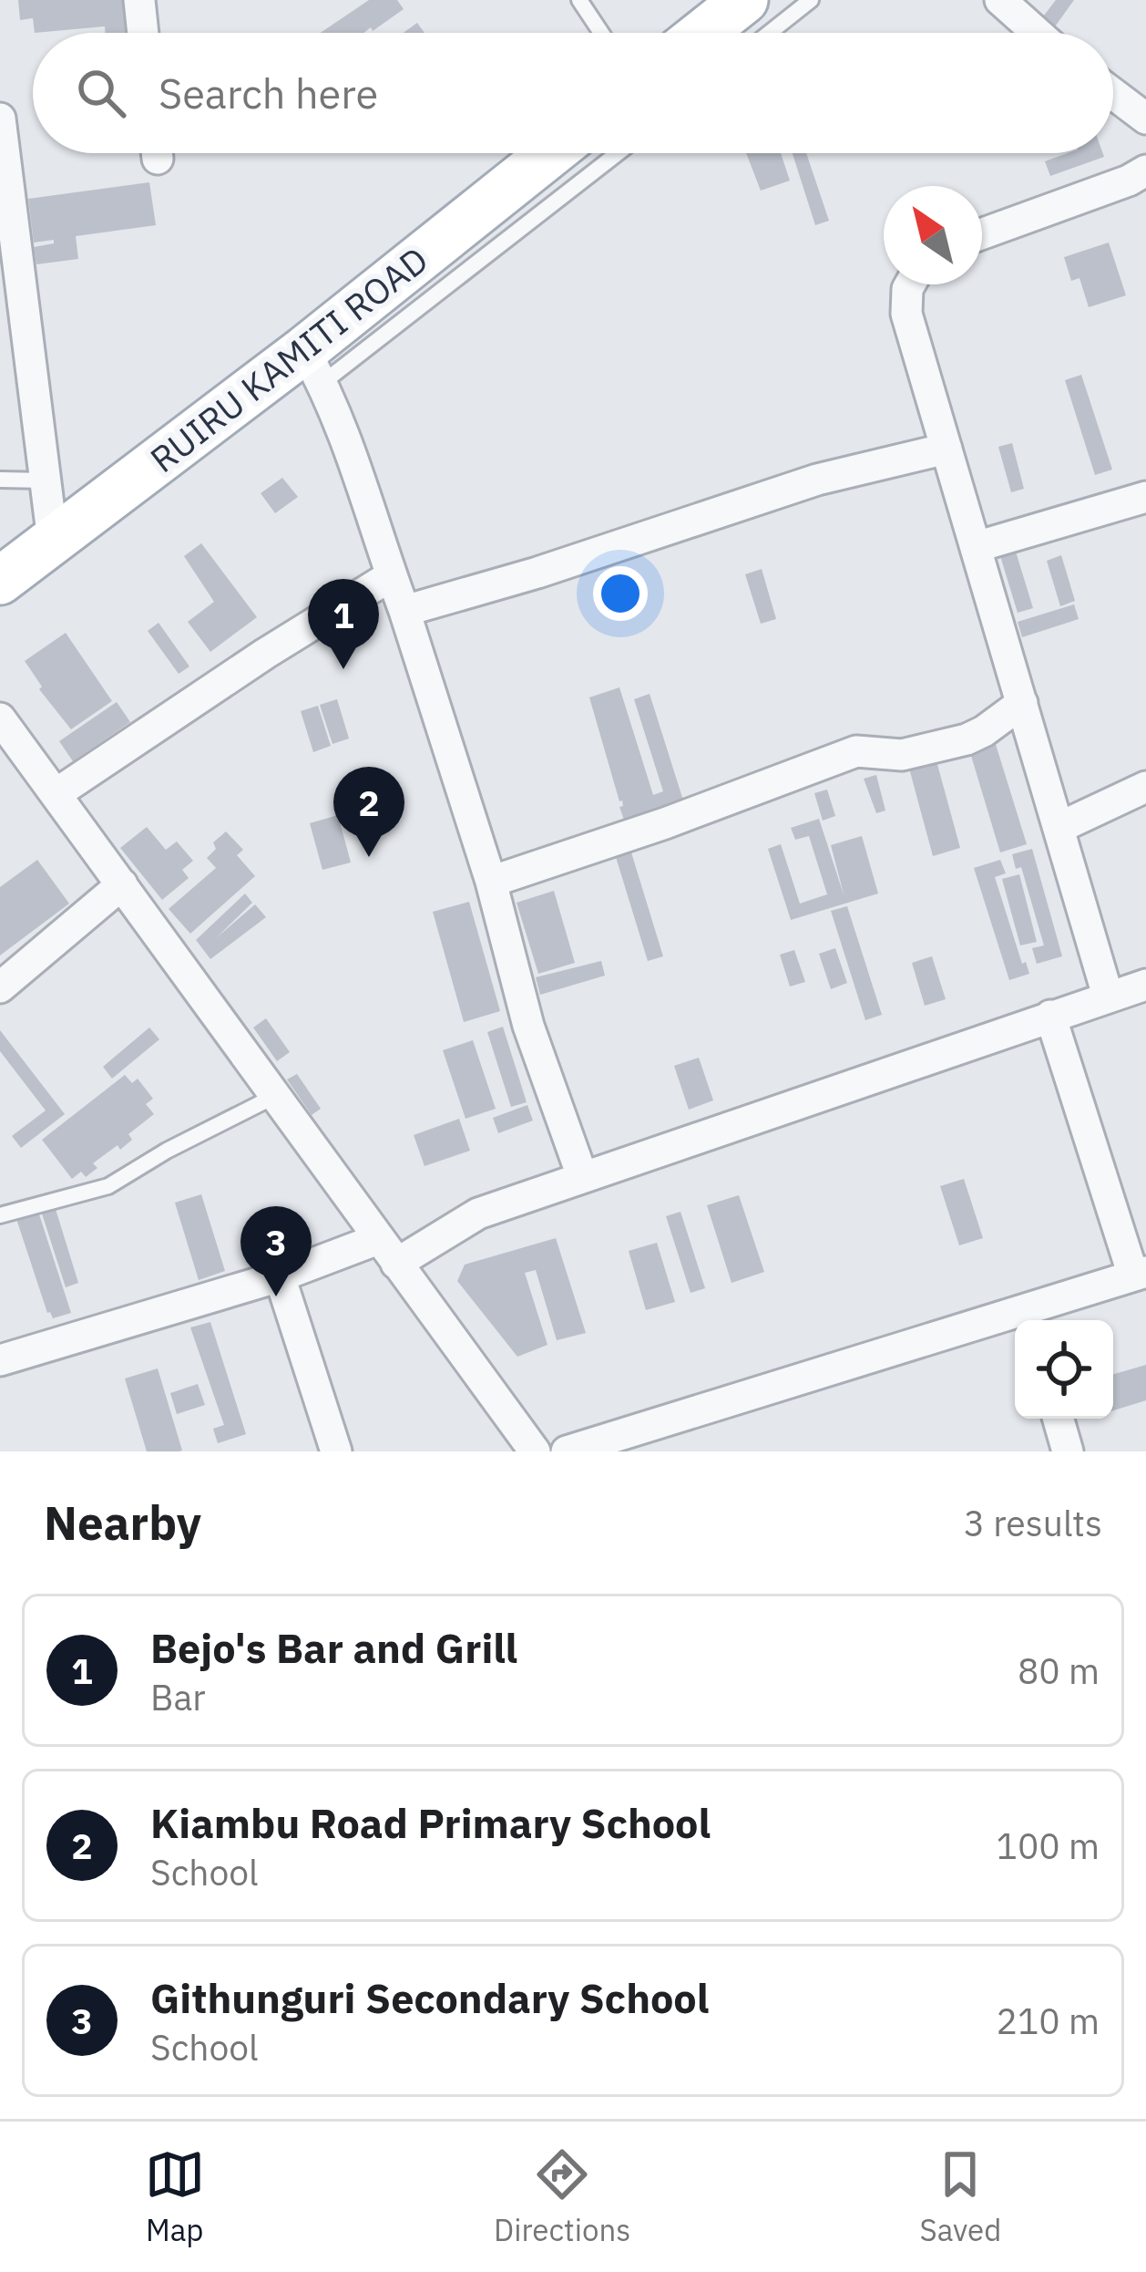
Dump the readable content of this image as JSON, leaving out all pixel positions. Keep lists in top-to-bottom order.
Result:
{
  "streets": {
    "main road": ["RUIRU KAMITI ROAD"]
  },
  "north": "top left",
  "page": {
    "search": "Search here",
    "pins": ["1", "2", "3"],
    "heading": ["Nearby", "3 results"],
    "list": [
      {
        "mark": "1",
        "name": "Bejo's Bar and Grill",
        "note": "Bar",
        "value": "80 m"
      },
      {
        "mark": "2",
        "name": "Kiambu Road Primary School",
        "note": "School",
        "value": "100 m"
      },
      {
        "mark": "3",
        "name": "Githunguri Secondary School",
        "note": "School",
        "value": "210 m"
      }
    ],
    "nav": ["Map", "Directions", "Saved"]
  }
}
